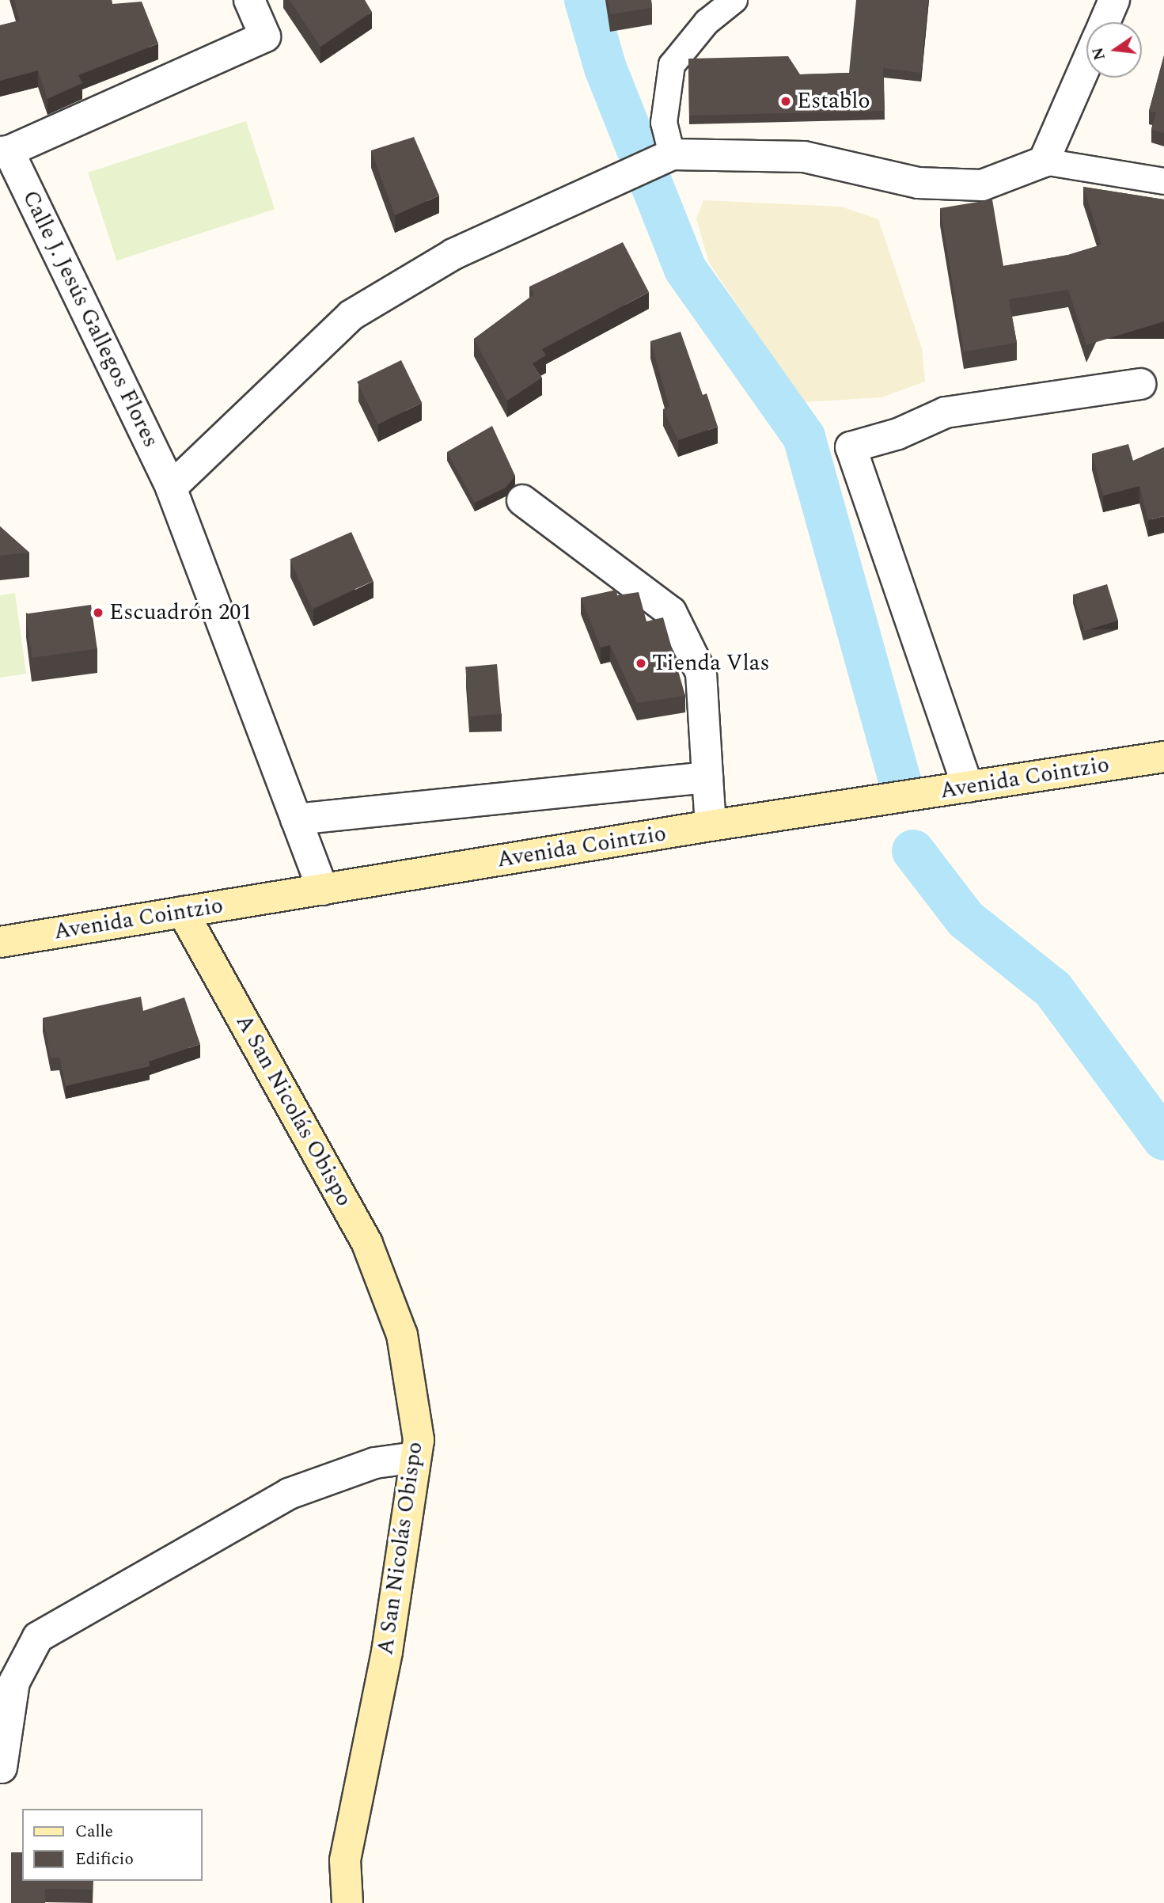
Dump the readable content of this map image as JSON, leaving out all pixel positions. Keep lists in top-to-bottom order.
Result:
{
  "streets": {
    "main road": ["Avenida Cointzio", "A San Nicolás Obispo"],
    "street": ["Calle J. Jesús Gallegos Flores"]
  },
  "crossings": [
    ["Calle J. Jesús Gallegos Flores", "Avenida Cointzio"],
    ["Avenida Cointzio", "A San Nicolás Obispo"]
  ],
  "places": ["Establo", "Escuadrón 201", "Tienda Vlas"],
  "legend": ["Calle", "Edificio"],
  "north": "left"
}
